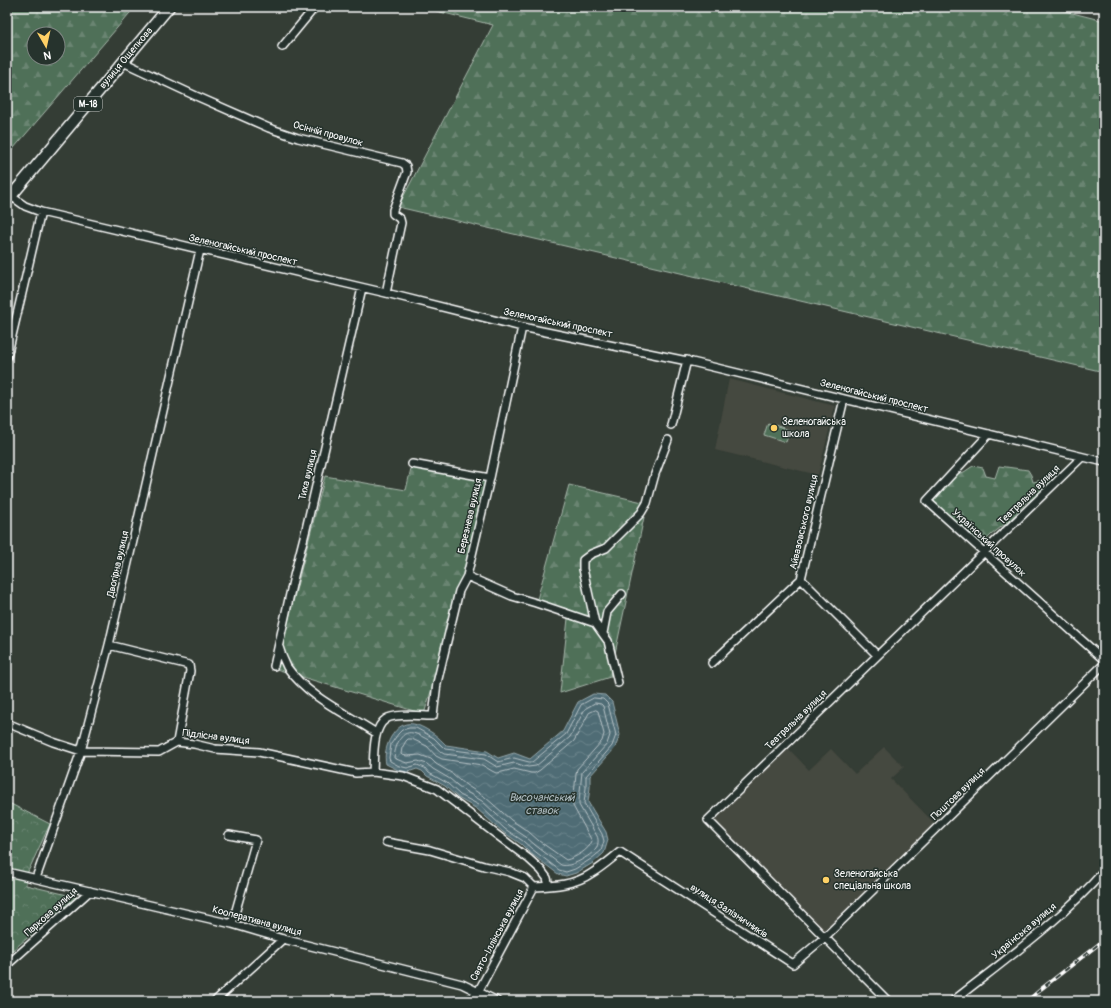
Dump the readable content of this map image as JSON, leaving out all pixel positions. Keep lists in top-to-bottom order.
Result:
{
  "streets": {
    "highway": ["вулиця Ощепкова", "М-18"],
    "street": [
      "Осінній провулок",
      "Зеленогайський проспект",
      "Тиха вулиця",
      "Театральна вулиця",
      "Березнева вулиця",
      "Айвазовського вулиця",
      "Український провулок",
      "Двогірна вулиця",
      "Підлісна вулиця",
      "Поштова вулиця",
      "вулиця Залізничників",
      "Паркова вулиця",
      "Кооперативна вулиця",
      "Українська вулиця",
      "Свято-Іллінська вулиця"
    ]
  },
  "crossings": [
    ["вулиця Ощепкова", "Осінній провулок"],
    ["вулиця Ощепкова", "Зеленогайський проспект"],
    ["Осінній провулок", "Зеленогайський проспект"],
    ["Зеленогайський проспект", "Тиха вулиця"],
    ["Зеленогайський проспект", "Театральна вулиця"],
    ["Зеленогайський проспект", "Березнева вулиця"],
    ["Зеленогайський проспект", "Айвазовського вулиця"],
    ["Зеленогайський проспект", "Український провулок"],
    ["Зеленогайський проспект", "Двогірна вулиця"],
    ["Театральна вулиця", "Український провулок"],
    ["Театральна вулиця", "Поштова вулиця"],
    ["Театральна вулиця", "вулиця Залізничників"],
    ["Двогірна вулиця", "Підлісна вулиця"],
    ["Двогірна вулиця", "Кооперативна вулиця"],
    ["Підлісна вулиця", "вулиця Залізничників"],
    ["Поштова вулиця", "вулиця Залізничників"],
    ["Паркова вулиця", "Кооперативна вулиця"],
    ["Кооперативна вулиця", "Свято-Іллінська вулиця"]
  ],
  "water": ["Височанський ставок"],
  "places": ["Зеленогайська школа", "Зеленогайська спеціальна школа"],
  "north": "bottom"
}
